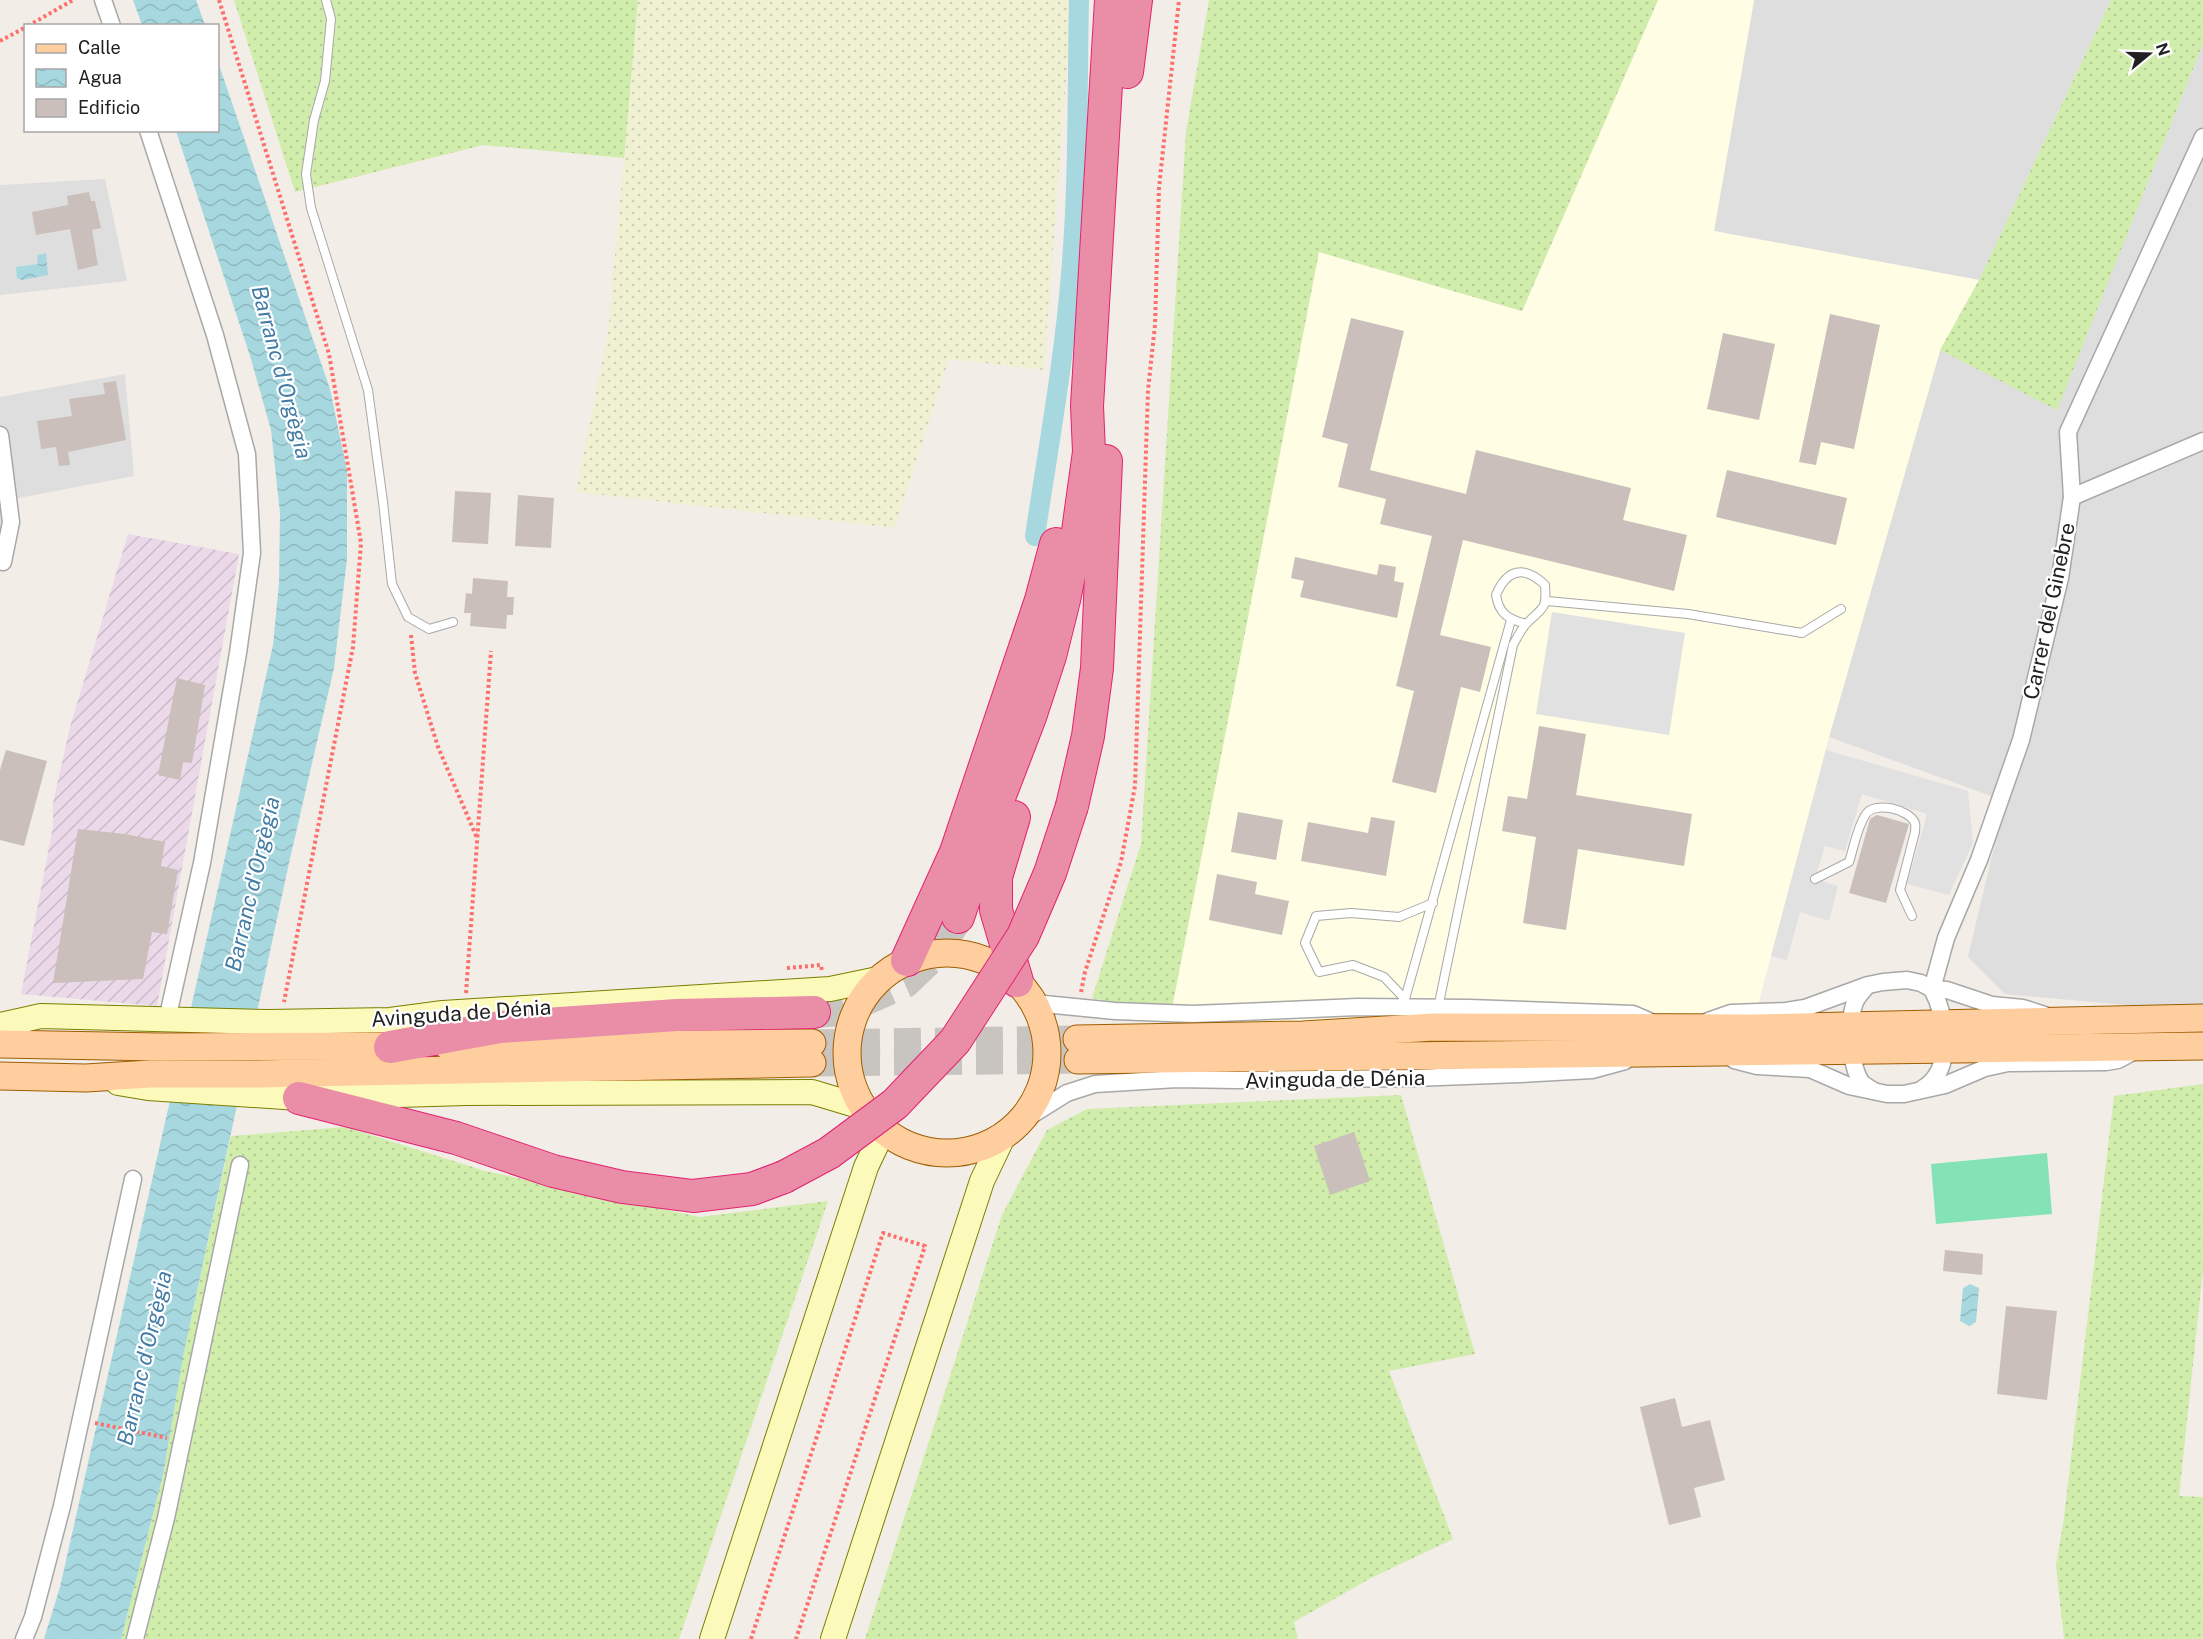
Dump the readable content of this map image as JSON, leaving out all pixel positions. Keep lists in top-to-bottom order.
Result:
{
  "streets": {
    "main road": ["Avinguda de Dénia"],
    "street": ["Carrer del Ginebre"]
  },
  "crossings": [
    ["Carrer del Ginebre", "Avinguda de Dénia"]
  ],
  "water": ["Barranc d'Orgègia"],
  "legend": ["Calle", "Agua", "Edificio"],
  "north": "right"
}
